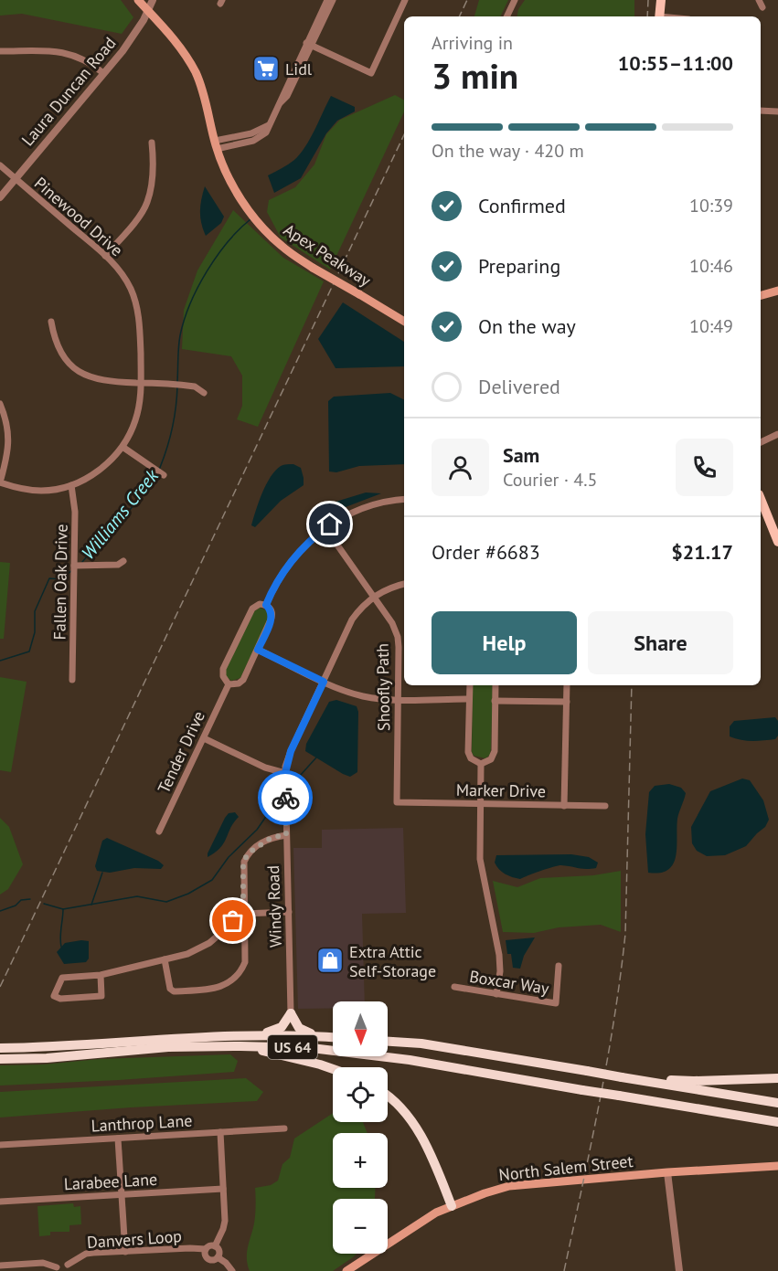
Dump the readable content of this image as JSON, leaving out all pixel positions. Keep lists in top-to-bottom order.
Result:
{
  "streets": {
    "highway": ["US 64"],
    "main road": ["Apex Peakway", "North Salem Street"],
    "street": [
      "Laura Duncan Road",
      "Pinewood Drive",
      "Fallen Oak Drive",
      "Shoofly Path",
      "Tender Drive",
      "Marker Drive",
      "Windy Road",
      "Boxcar Way",
      "Lanthrop Lane",
      "Larabee Lane",
      "Danvers Loop"
    ]
  },
  "crossings": [
    ["Laura Duncan Road", "Pinewood Drive"],
    ["Laura Duncan Road", "Apex Peakway"],
    ["Pinewood Drive", "Fallen Oak Drive"],
    ["Shoofly Path", "Tender Drive"],
    ["Shoofly Path", "Marker Drive"],
    ["Shoofly Path", "Windy Road"]
  ],
  "water": ["Williams Creek"],
  "places": {
    "supermarket": ["Lidl"],
    "shop": ["Extra Attic Self-Storage"]
  },
  "north": "bottom",
  "page": {
    "heading": ["3 min", "Arriving in", "10:55–11:00"],
    "panel": [
      "Sam",
      "Courier · 4.5",
      "Order #6683",
      "$21.17"
    ],
    "bar": "On the way · 420 m",
    "list": [
      ["Confirmed", "10:39"],
      ["Preparing", "10:46"],
      ["On the way", "10:49"],
      "Delivered"
    ],
    "buttons": ["Help", "Share"],
    "map_buttons": ["+", "−"]
  }
}
